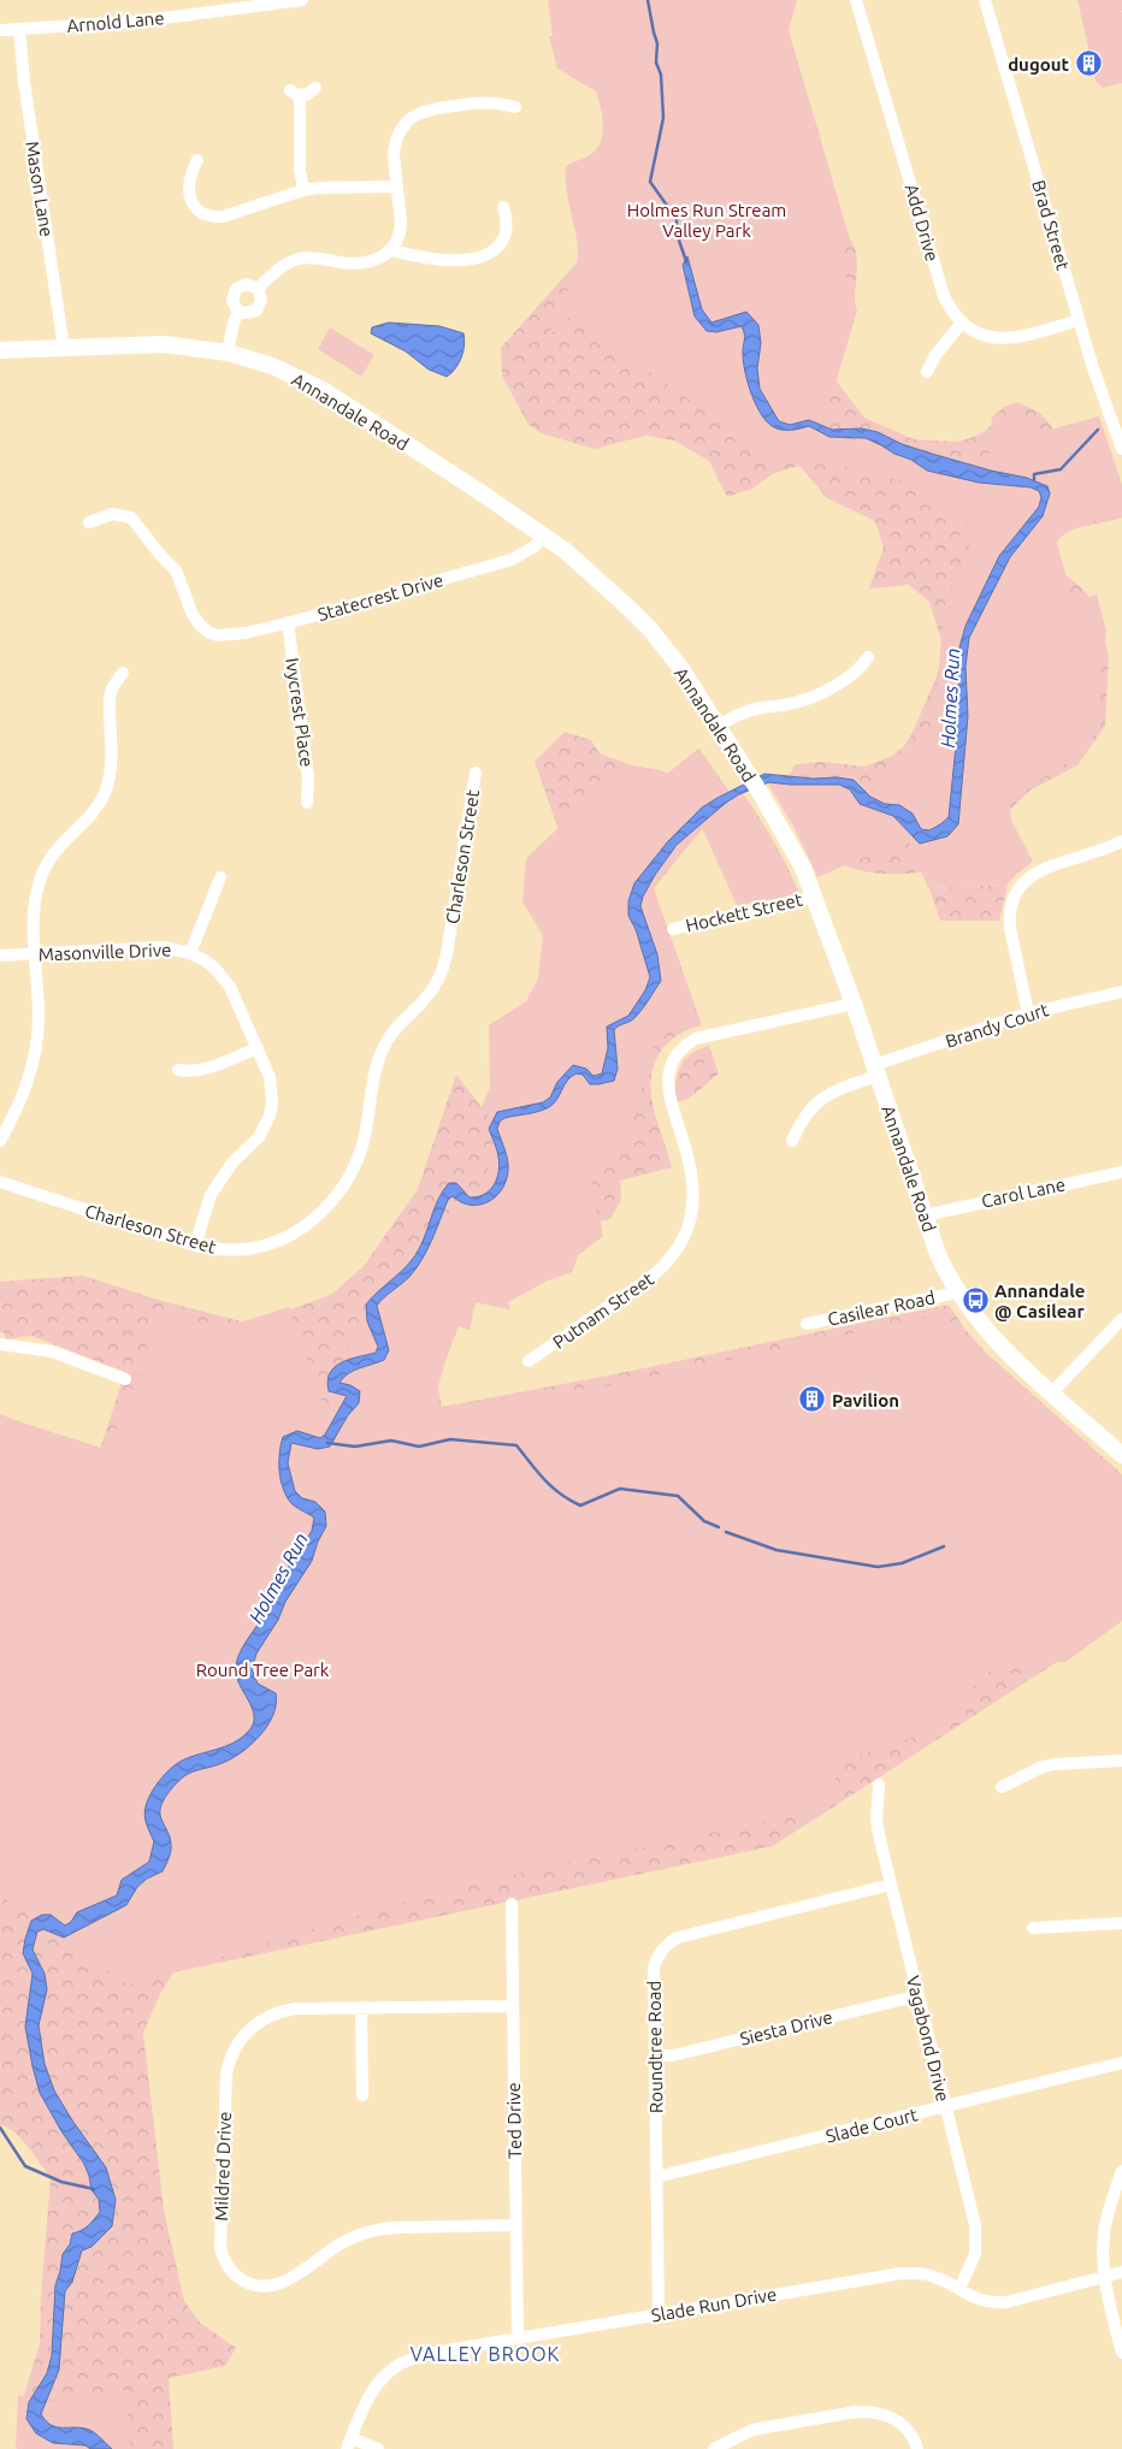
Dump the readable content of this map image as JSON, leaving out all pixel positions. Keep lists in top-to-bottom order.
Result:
{
  "streets": {
    "main road": ["Annandale Road"],
    "street": [
      "Arnold Lane",
      "Mason Lane",
      "Add Drive",
      "Brad Street",
      "Statecrest Drive",
      "Ivycrest Place",
      "Charleson Street",
      "Hockett Street",
      "Masonville Drive",
      "Brandy Court",
      "Carol Lane",
      "Casilear Road",
      "Putnam Street",
      "Siesta Drive",
      "Vagabond Drive",
      "Roundtree Road",
      "Ted Drive",
      "Slade Court",
      "Mildred Drive",
      "Slade Run Drive"
    ]
  },
  "crossings": [
    ["Arnold Lane", "Mason Lane"],
    ["Mason Lane", "Annandale Road"],
    ["Add Drive", "Brad Street"],
    ["Annandale Road", "Statecrest Drive"],
    ["Annandale Road", "Hockett Street"],
    ["Annandale Road", "Brandy Court"],
    ["Annandale Road", "Carol Lane"],
    ["Annandale Road", "Casilear Road"],
    ["Annandale Road", "Putnam Street"],
    ["Statecrest Drive", "Ivycrest Place"],
    ["Charleson Street", "Masonville Drive"],
    ["Siesta Drive", "Vagabond Drive"],
    ["Siesta Drive", "Roundtree Road"],
    ["Vagabond Drive", "Roundtree Road"],
    ["Vagabond Drive", "Slade Court"],
    ["Vagabond Drive", "Slade Run Drive"],
    ["Roundtree Road", "Slade Court"],
    ["Roundtree Road", "Slade Run Drive"],
    ["Ted Drive", "Mildred Drive"],
    ["Ted Drive", "Slade Run Drive"]
  ],
  "districts": ["VALLEY BROOK"],
  "water": ["Holmes Run"],
  "parks": ["Holmes Run Stream Valley Park", "Round Tree Park"],
  "places": {
    "building": ["dugout", "Pavilion"],
    "bus stop": ["Annandale @ Casilear"]
  }
}
